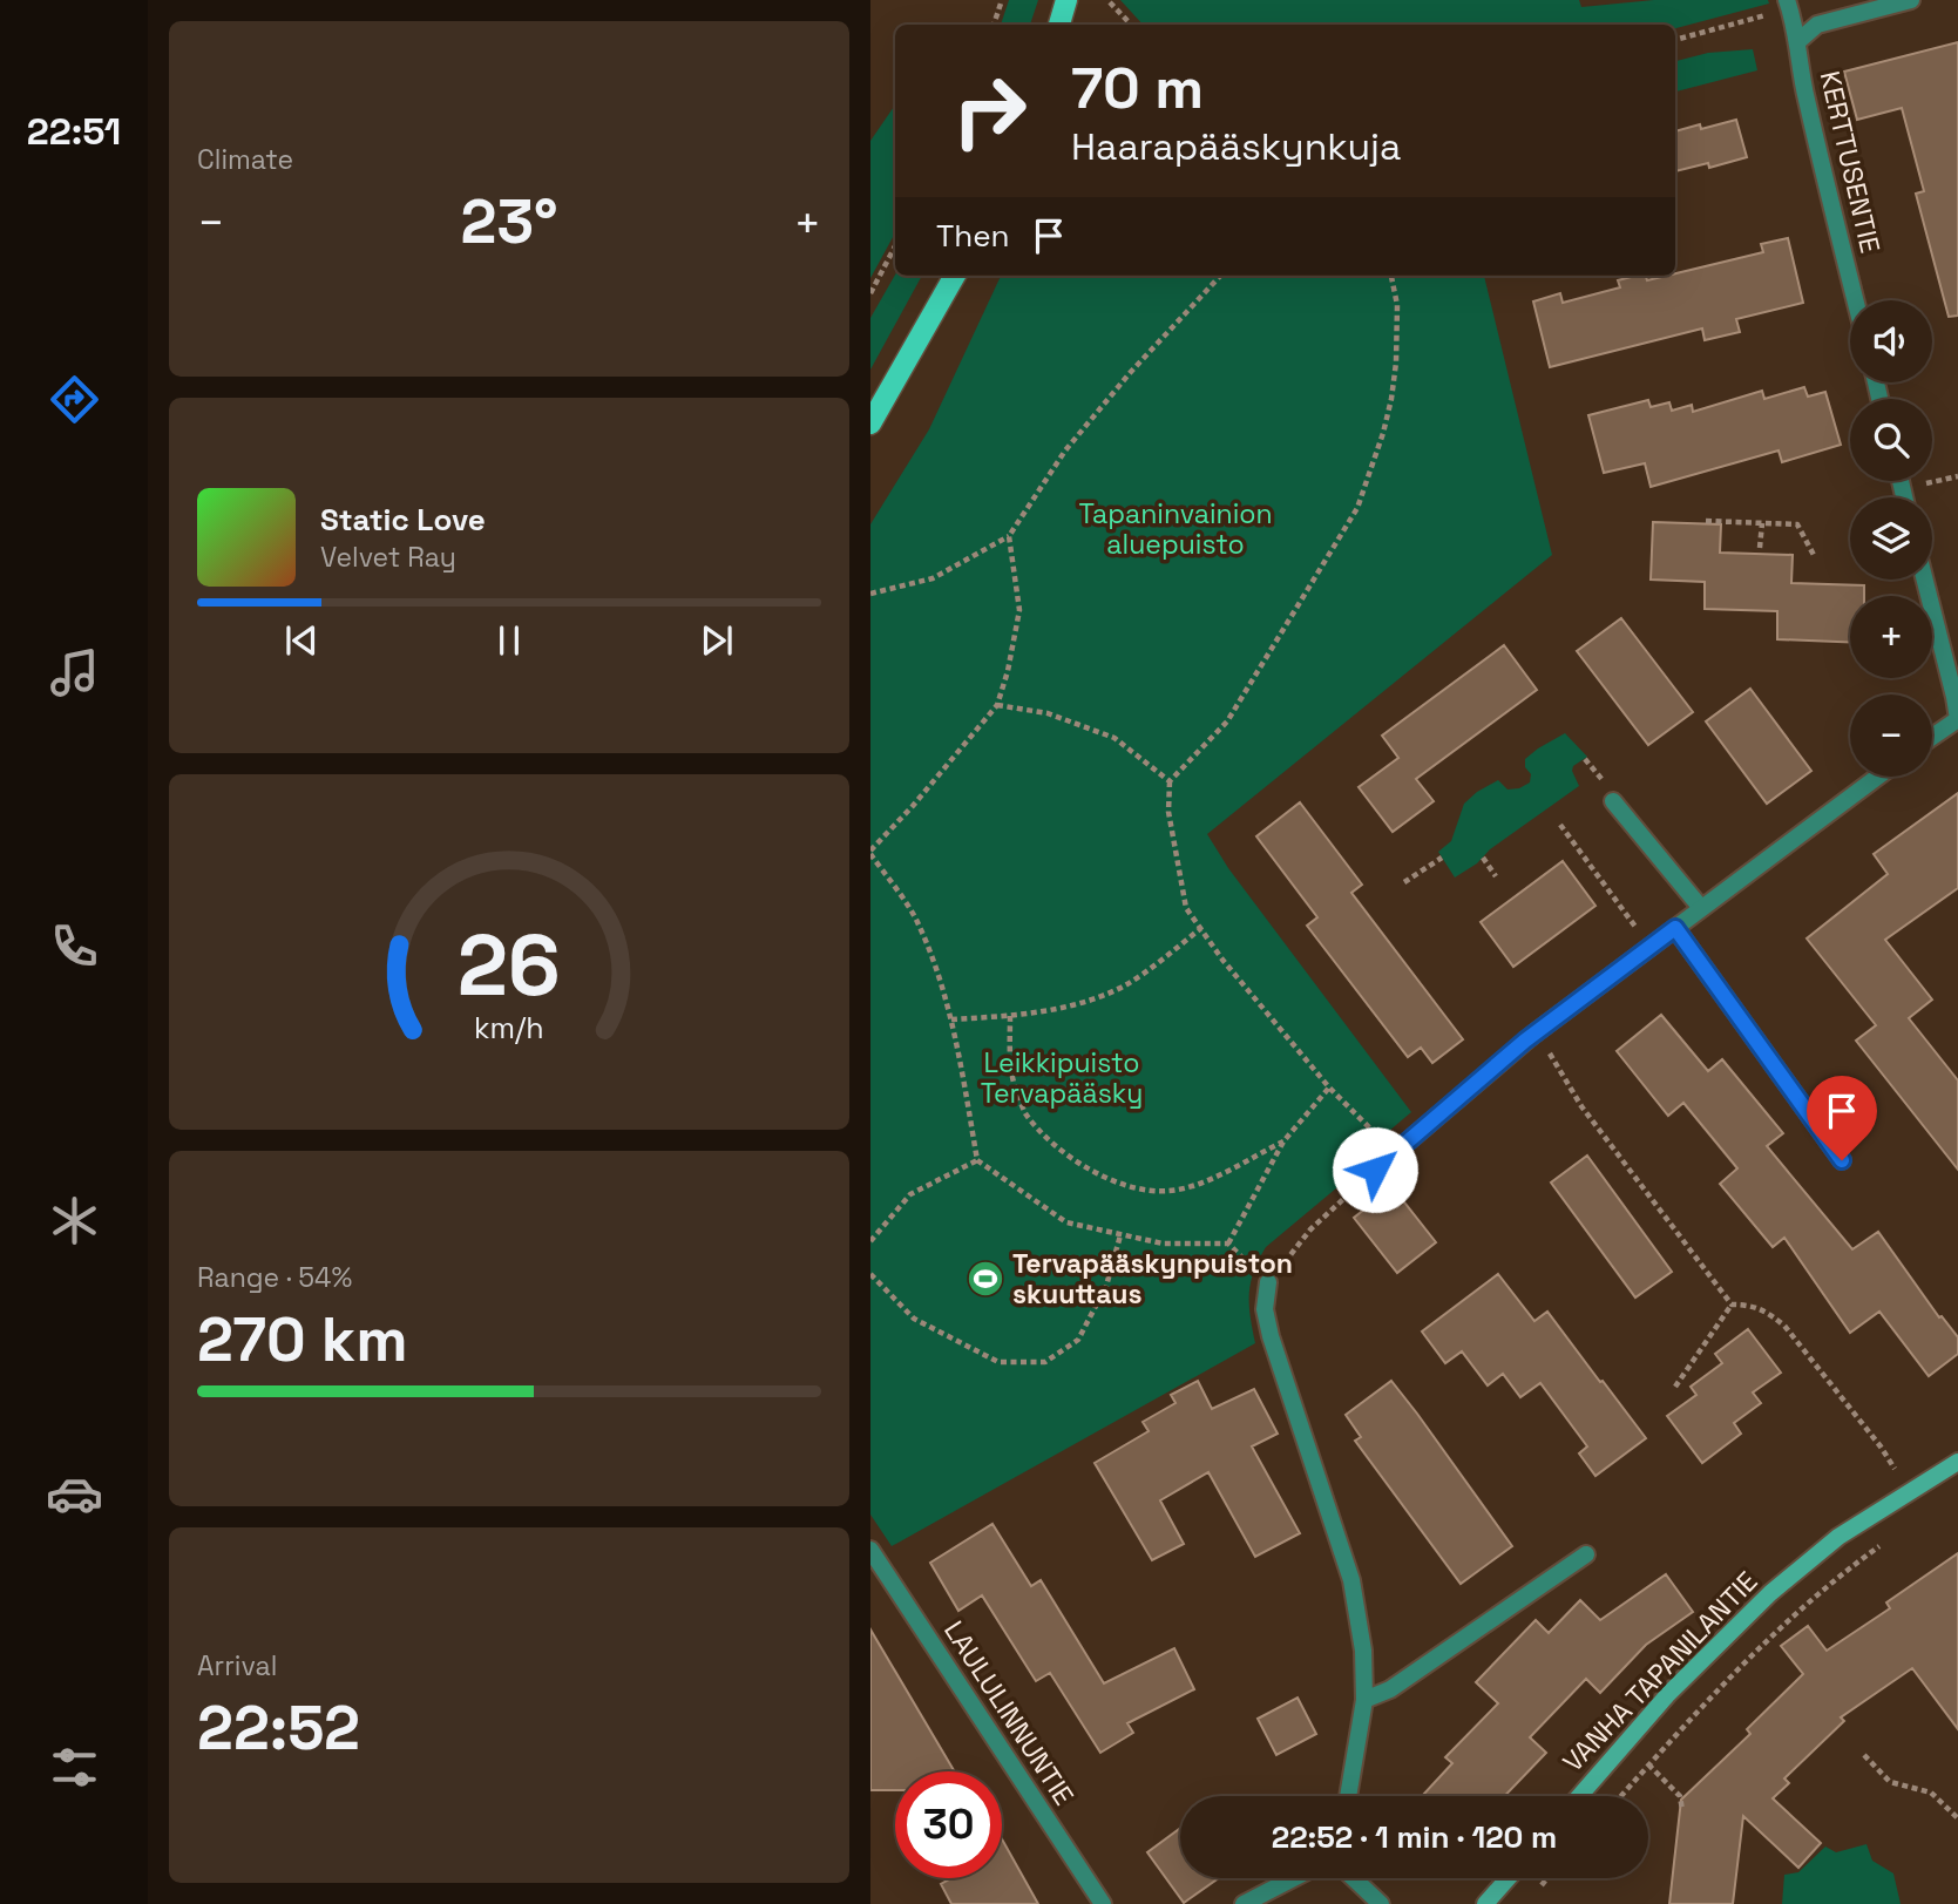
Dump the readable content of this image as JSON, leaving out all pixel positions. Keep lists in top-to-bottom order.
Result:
{
  "streets": {
    "street": ["KERTTUSENTIE", "VANHA TAPANILANTIE", "LAULULINNUNTIE"]
  },
  "parks": ["Tapaninvainion aluepuisto", "Leikkipuisto Tervapääsky"],
  "places": {
    "sports": ["Tervapääskynpuiston skuuttaus"]
  },
  "page": {
    "tabs": "22:51",
    "tile": [
      "Climate",
      ["Range · 54%", "270 km"],
      ["Arrival", "22:52"]
    ],
    "turn": ["70 m", "Haarapääskynkuja"],
    "heat": ["−", "23°", "+"],
    "then": "Then",
    "map_buttons": ["+", "−"],
    "song": ["Static Love", "Velvet Ray"],
    "limit": "30",
    "trip": "22:52 · 1 min · 120 m",
    "gauge": ["26", "km/h"]
  }
}
